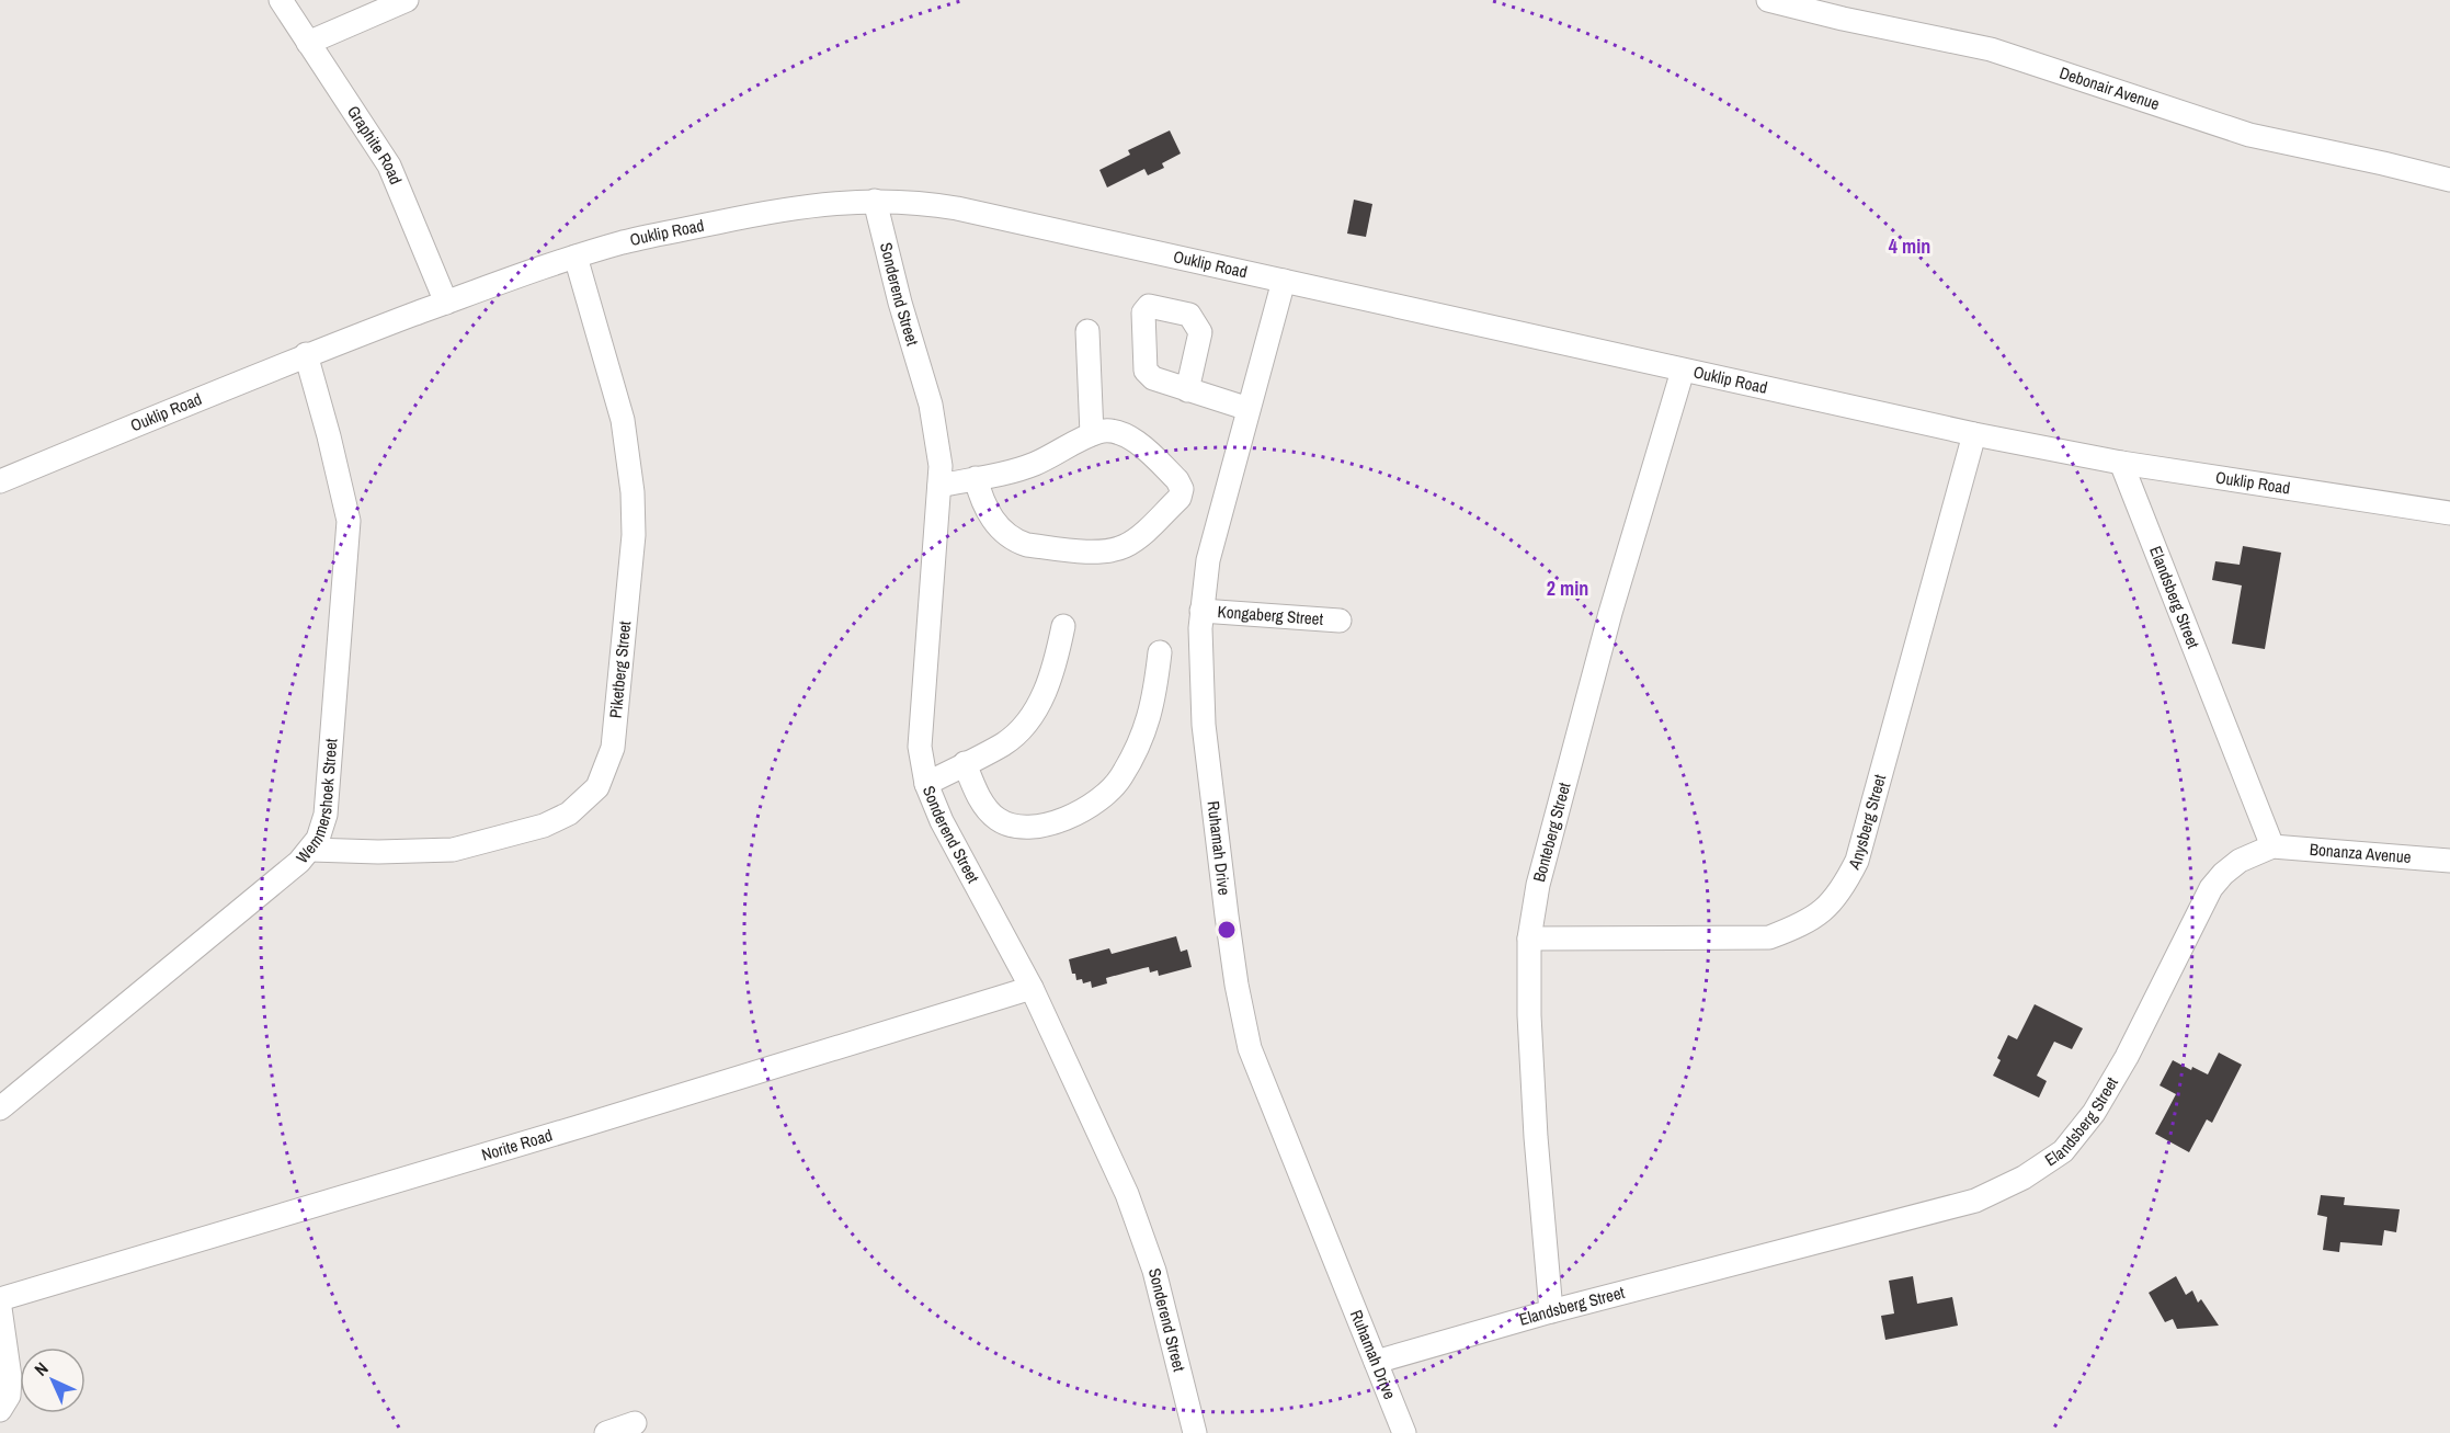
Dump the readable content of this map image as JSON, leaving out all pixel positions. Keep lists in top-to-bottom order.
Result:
{
  "streets": {
    "street": [
      "Debonair Avenue",
      "Graphite Road",
      "Ouklip Road",
      "Sonderend Street",
      "Elandsberg Street",
      "Kongaberg Street",
      "Piketberg Street",
      "Wemmershoek Street",
      "Anysberg Street",
      "Bonteberg Street",
      "Ruhamah Drive",
      "Bonanza Avenue",
      "Norite Road"
    ]
  },
  "crossings": [
    ["Graphite Road", "Ouklip Road"],
    ["Ouklip Road", "Sonderend Street"],
    ["Ouklip Road", "Elandsberg Street"],
    ["Ouklip Road", "Piketberg Street"],
    ["Ouklip Road", "Wemmershoek Street"],
    ["Ouklip Road", "Anysberg Street"],
    ["Ouklip Road", "Bonteberg Street"],
    ["Ouklip Road", "Ruhamah Drive"],
    ["Sonderend Street", "Norite Road"],
    ["Elandsberg Street", "Bonteberg Street"],
    ["Elandsberg Street", "Ruhamah Drive"],
    ["Elandsberg Street", "Bonanza Avenue"],
    ["Kongaberg Street", "Ruhamah Drive"],
    ["Piketberg Street", "Wemmershoek Street"],
    ["Anysberg Street", "Bonteberg Street"]
  ],
  "north": "top left",
  "rings": ["4 min", "2 min"]
}
